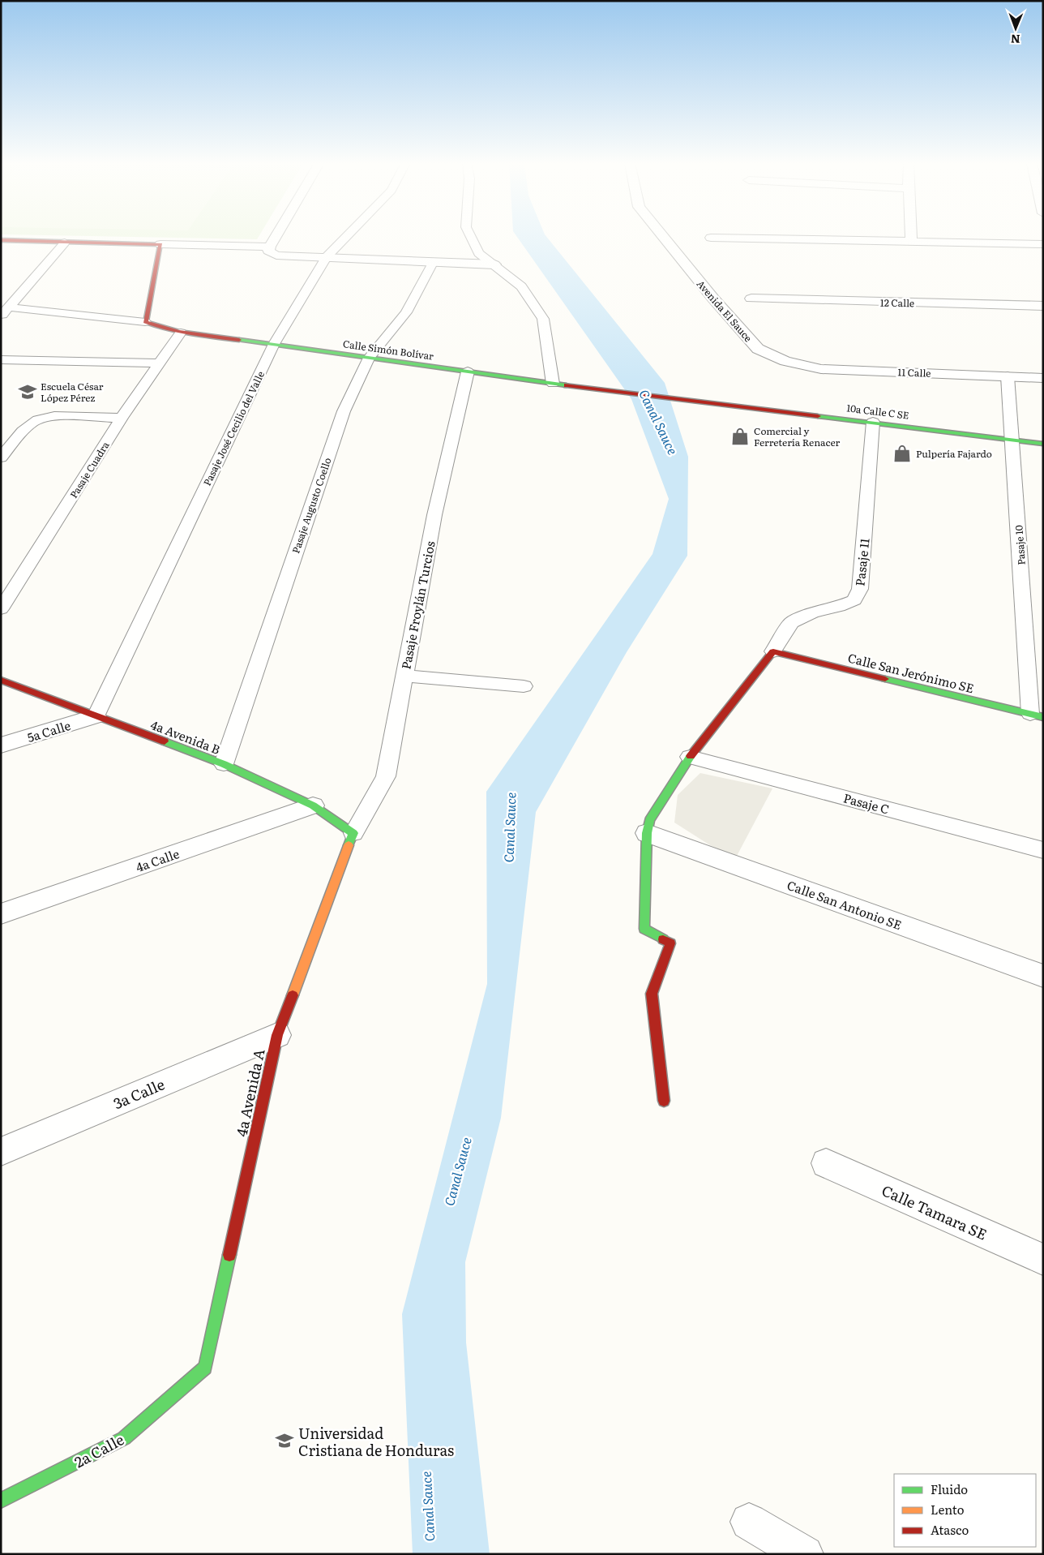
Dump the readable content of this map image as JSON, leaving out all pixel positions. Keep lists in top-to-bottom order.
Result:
{
  "streets": {
    "street": [
      "12 Calle",
      "Avenida El Sauce",
      "Calle Simón Bolívar",
      "11 Calle",
      "10a Calle C SE",
      "Calle San Jerónimo SE",
      "5a Calle",
      "4a Avenida B",
      "4a Calle",
      "Calle San Antonio SE",
      "4a Avenida A",
      "3a Calle",
      "Calle Tamara SE",
      "2a Calle"
    ],
    "lane": [
      "Pasaje José Cecilio del Valle",
      "Pasaje Cuadra",
      "Pasaje Augusto Coello",
      "Pasaje 10",
      "Pasaje 11",
      "Pasaje Froylán Turcios",
      "Pasaje C"
    ]
  },
  "crossings": [
    ["Avenida El Sauce", "11 Calle"],
    ["Calle Simón Bolívar", "10a Calle C SE"],
    ["Calle Simón Bolívar", "Pasaje José Cecilio del Valle"],
    ["Calle Simón Bolívar", "Pasaje Cuadra"],
    ["Calle Simón Bolívar", "Pasaje Augusto Coello"],
    ["Calle Simón Bolívar", "Pasaje Froylán Turcios"],
    ["11 Calle", "Pasaje 10"],
    ["10a Calle C SE", "Pasaje 10"],
    ["10a Calle C SE", "Pasaje 11"],
    ["Pasaje José Cecilio del Valle", "5a Calle"],
    ["Pasaje José Cecilio del Valle", "4a Avenida B"],
    ["Pasaje Augusto Coello", "4a Avenida B"],
    ["Pasaje 10", "Calle San Jerónimo SE"],
    ["Pasaje 11", "Calle San Jerónimo SE"],
    ["Pasaje Froylán Turcios", "4a Avenida B"],
    ["Pasaje Froylán Turcios", "4a Avenida A"],
    ["5a Calle", "4a Avenida B"],
    ["4a Avenida B", "4a Calle"],
    ["4a Avenida B", "4a Avenida A"],
    ["4a Avenida A", "3a Calle"],
    ["4a Avenida A", "2a Calle"]
  ],
  "water": ["Canal Sauce"],
  "places": {
    "school or university": ["Escuela César López Pérez", "Universidad Cristiana de Honduras"],
    "shop": ["Comercial y Ferretería Renacer", "Pulpería Fajardo"]
  },
  "legend": ["Fluido", "Lento", "Atasco"],
  "north": "bottom"
}
